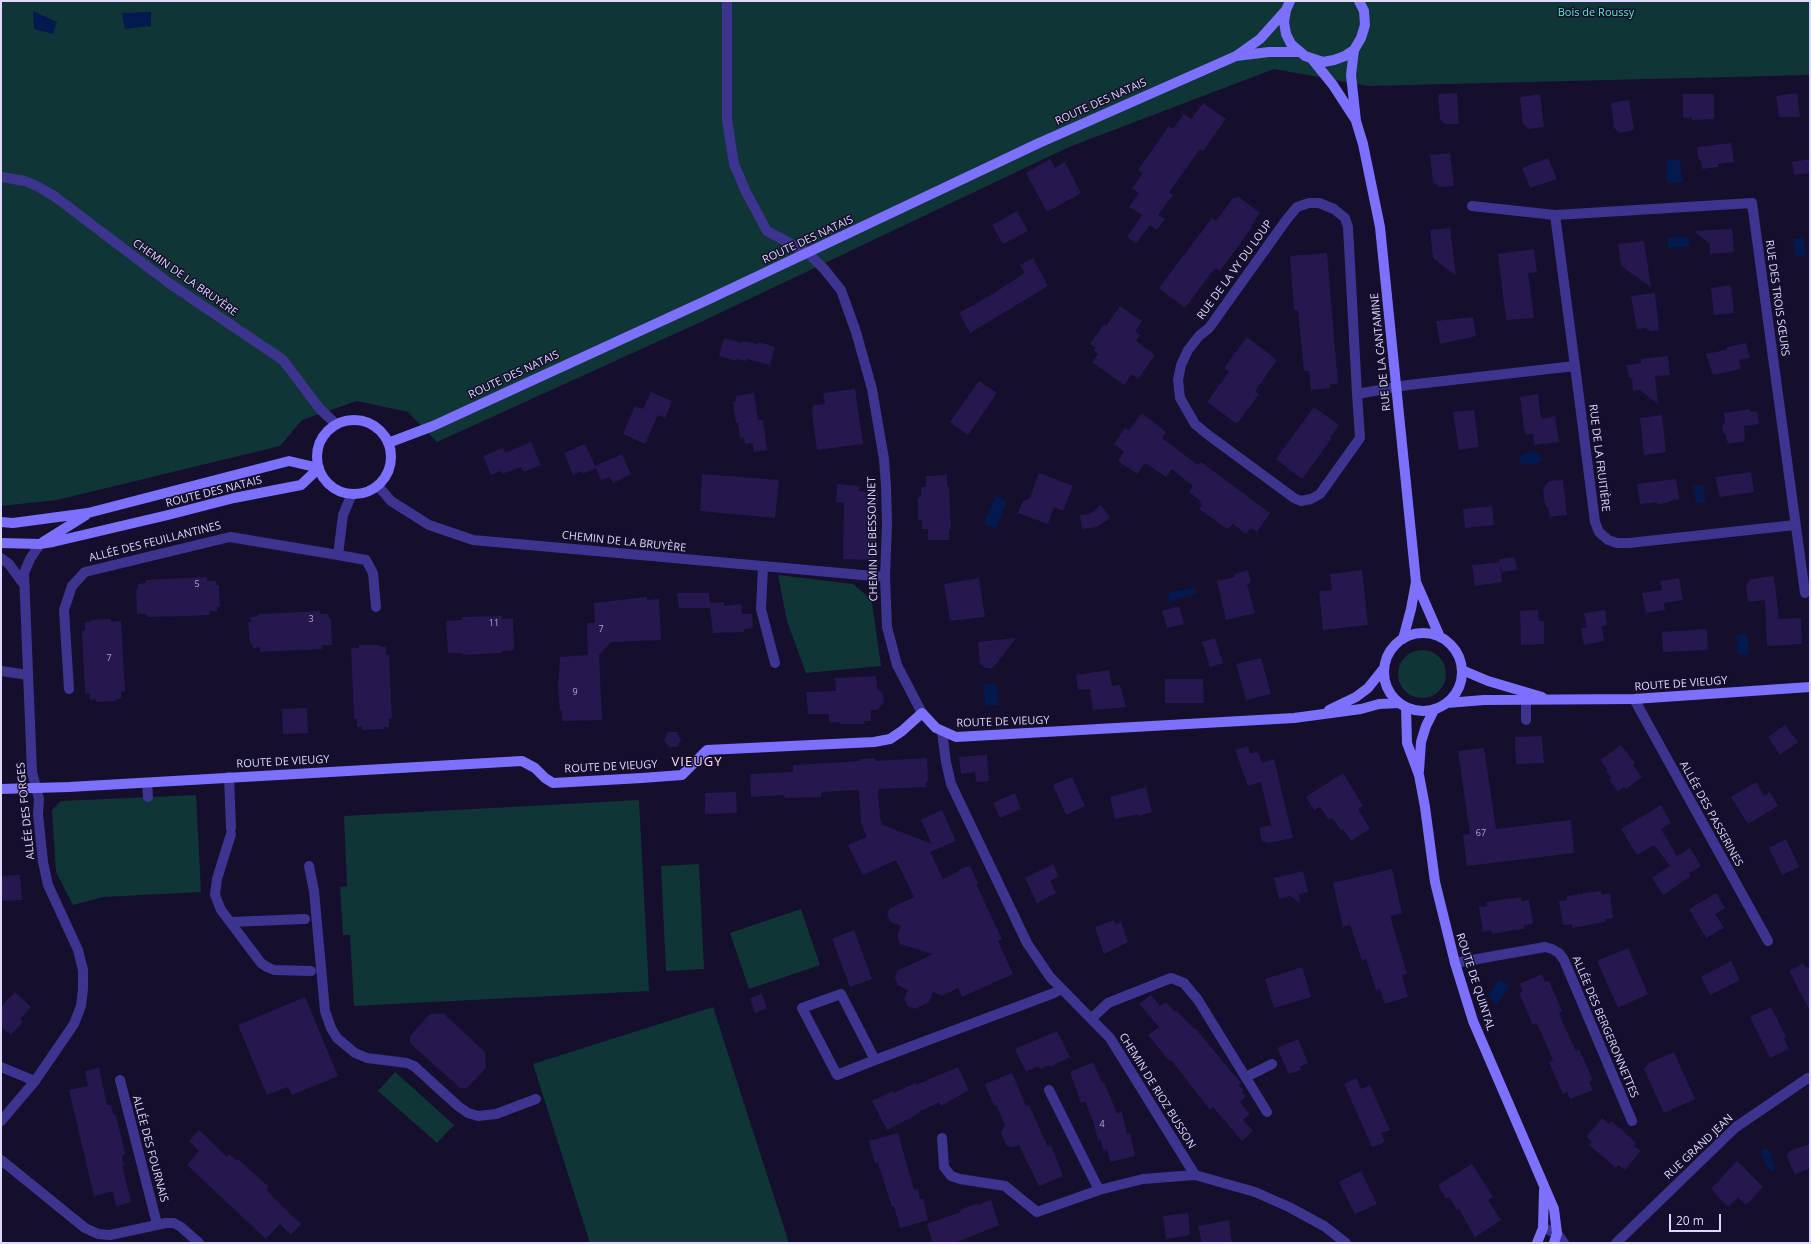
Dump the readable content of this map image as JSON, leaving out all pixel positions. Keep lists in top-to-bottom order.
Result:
{
  "streets": {
    "street": [
      "ROUTE DES NATAIS",
      "RUE DE LA VY DU LOUP",
      "CHEMIN DE LA BRUYÈRE",
      "RUE DES TROIS SŒURS",
      "RUE DE LA CANTAMINE",
      "RUE DE LA FRUITIÈRE",
      "CHEMIN DE BESSONNET",
      "ALLÉE DES FEUILLANTINES",
      "ROUTE DE VIEUGY",
      "ALLÉE DES FORGES",
      "ALLÉE DES PASSERINES",
      "ROUTE DE QUINTAL",
      "ALLÉE DES BERGERONNETTES",
      "CHEMIN DE RIOZ BUSSON",
      "RUE GRAND JEAN",
      "ALLÉE DES FOURNAIS"
    ]
  },
  "crossings": [
    ["ROUTE DES NATAIS", "CHEMIN DE LA BRUYÈRE"],
    ["ROUTE DES NATAIS", "CHEMIN DE BESSONNET"],
    ["ROUTE DES NATAIS", "ALLÉE DES FORGES"],
    ["CHEMIN DE LA BRUYÈRE", "CHEMIN DE BESSONNET"],
    ["RUE DES TROIS SŒURS", "RUE DE LA FRUITIÈRE"],
    ["RUE DE LA CANTAMINE", "ROUTE DE VIEUGY"],
    ["RUE DE LA CANTAMINE", "ROUTE DE QUINTAL"],
    ["CHEMIN DE BESSONNET", "ROUTE DE VIEUGY"],
    ["ROUTE DE VIEUGY", "ALLÉE DES FORGES"],
    ["ROUTE DE VIEUGY", "ALLÉE DES PASSERINES"],
    ["ROUTE DE VIEUGY", "ROUTE DE QUINTAL"],
    ["ROUTE DE VIEUGY", "CHEMIN DE RIOZ BUSSON"],
    ["ROUTE DE QUINTAL", "ALLÉE DES BERGERONNETTES"]
  ],
  "districts": ["VIEUGY"],
  "parks": ["Bois de Roussy"],
  "house_numbers": [
    "5",
    "3",
    "11",
    "7",
    "7",
    "9",
    "67",
    "4"
  ],
  "scale_bar": "20 m"
}
